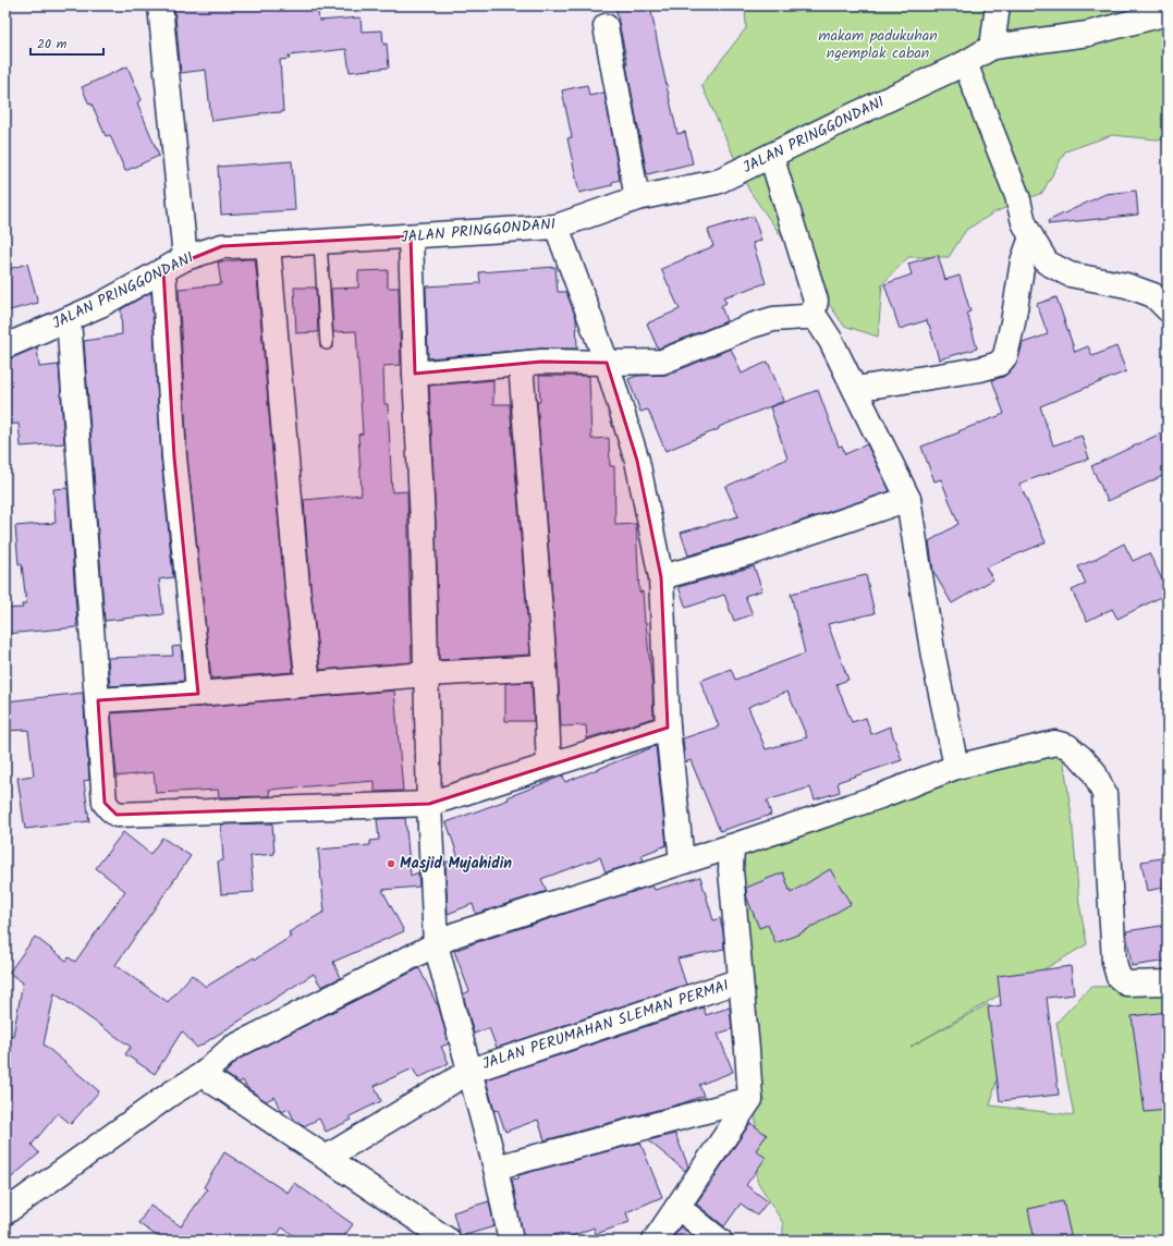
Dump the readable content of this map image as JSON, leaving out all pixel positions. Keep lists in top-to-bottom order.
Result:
{
  "streets": {
    "street": ["JALAN PRINGGONDANI", "JALAN PERUMAHAN SLEMAN PERMAI"]
  },
  "crossings": [
    ["JALAN PRINGGONDANI", "JALAN PERUMAHAN SLEMAN PERMAI"]
  ],
  "parks": ["makam padukuhan ngemplak caban"],
  "places": ["Masjid Mujahidin"],
  "scale_bar": "20 m"
}
